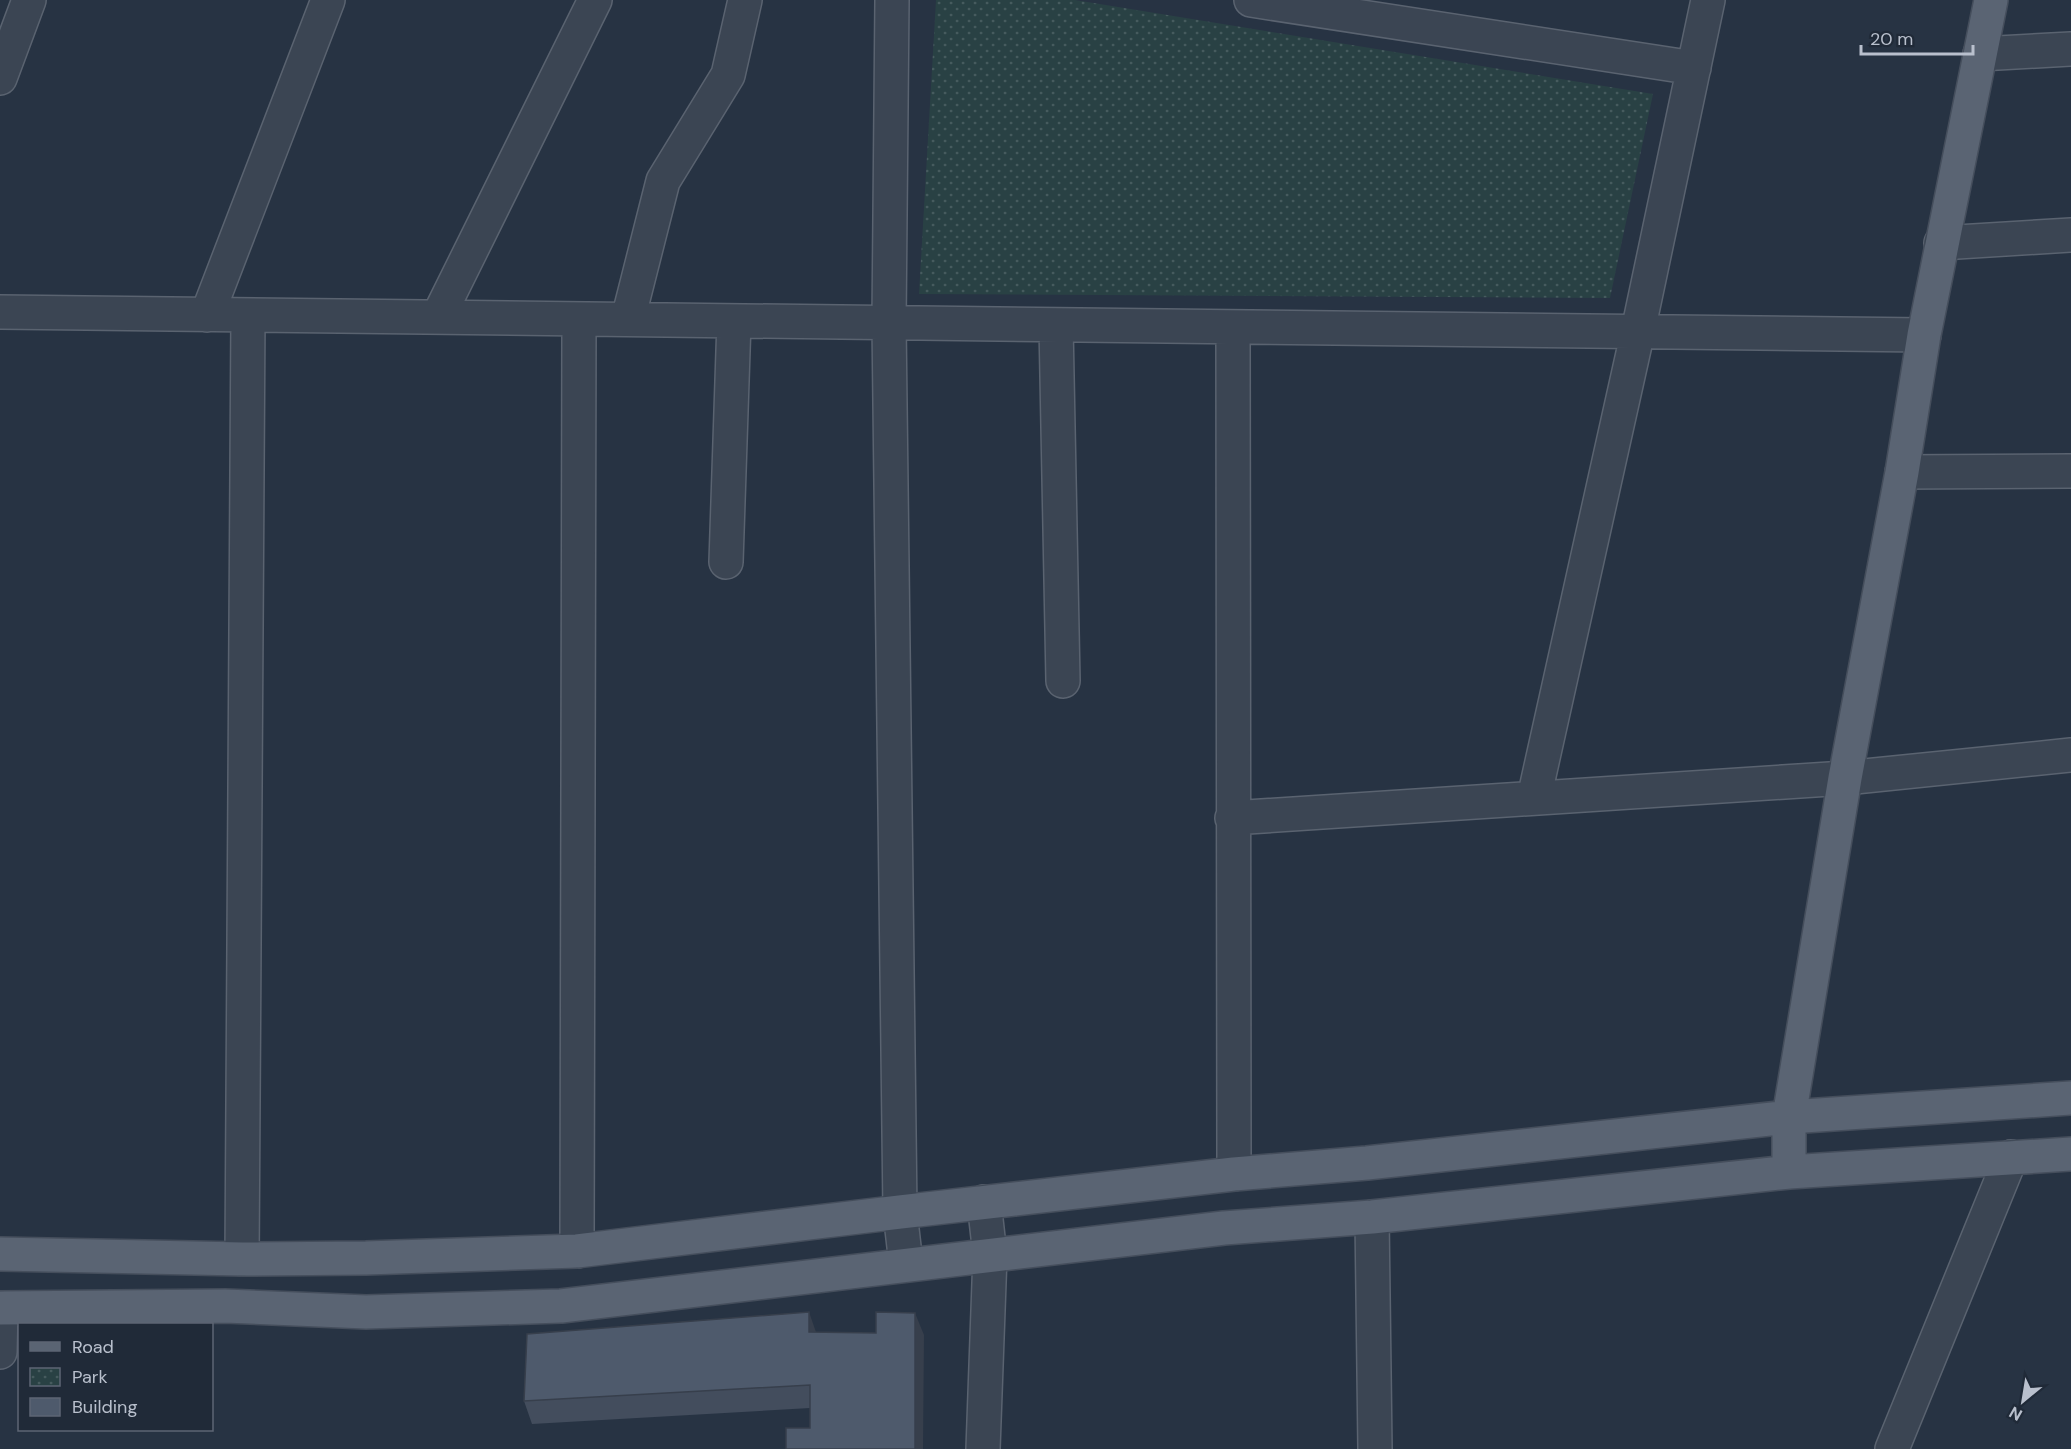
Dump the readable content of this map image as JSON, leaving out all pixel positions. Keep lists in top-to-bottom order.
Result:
{
  "legend": ["Road", "Park", "Building"],
  "scale_bar": "20 m",
  "north": "bottom left"
}
